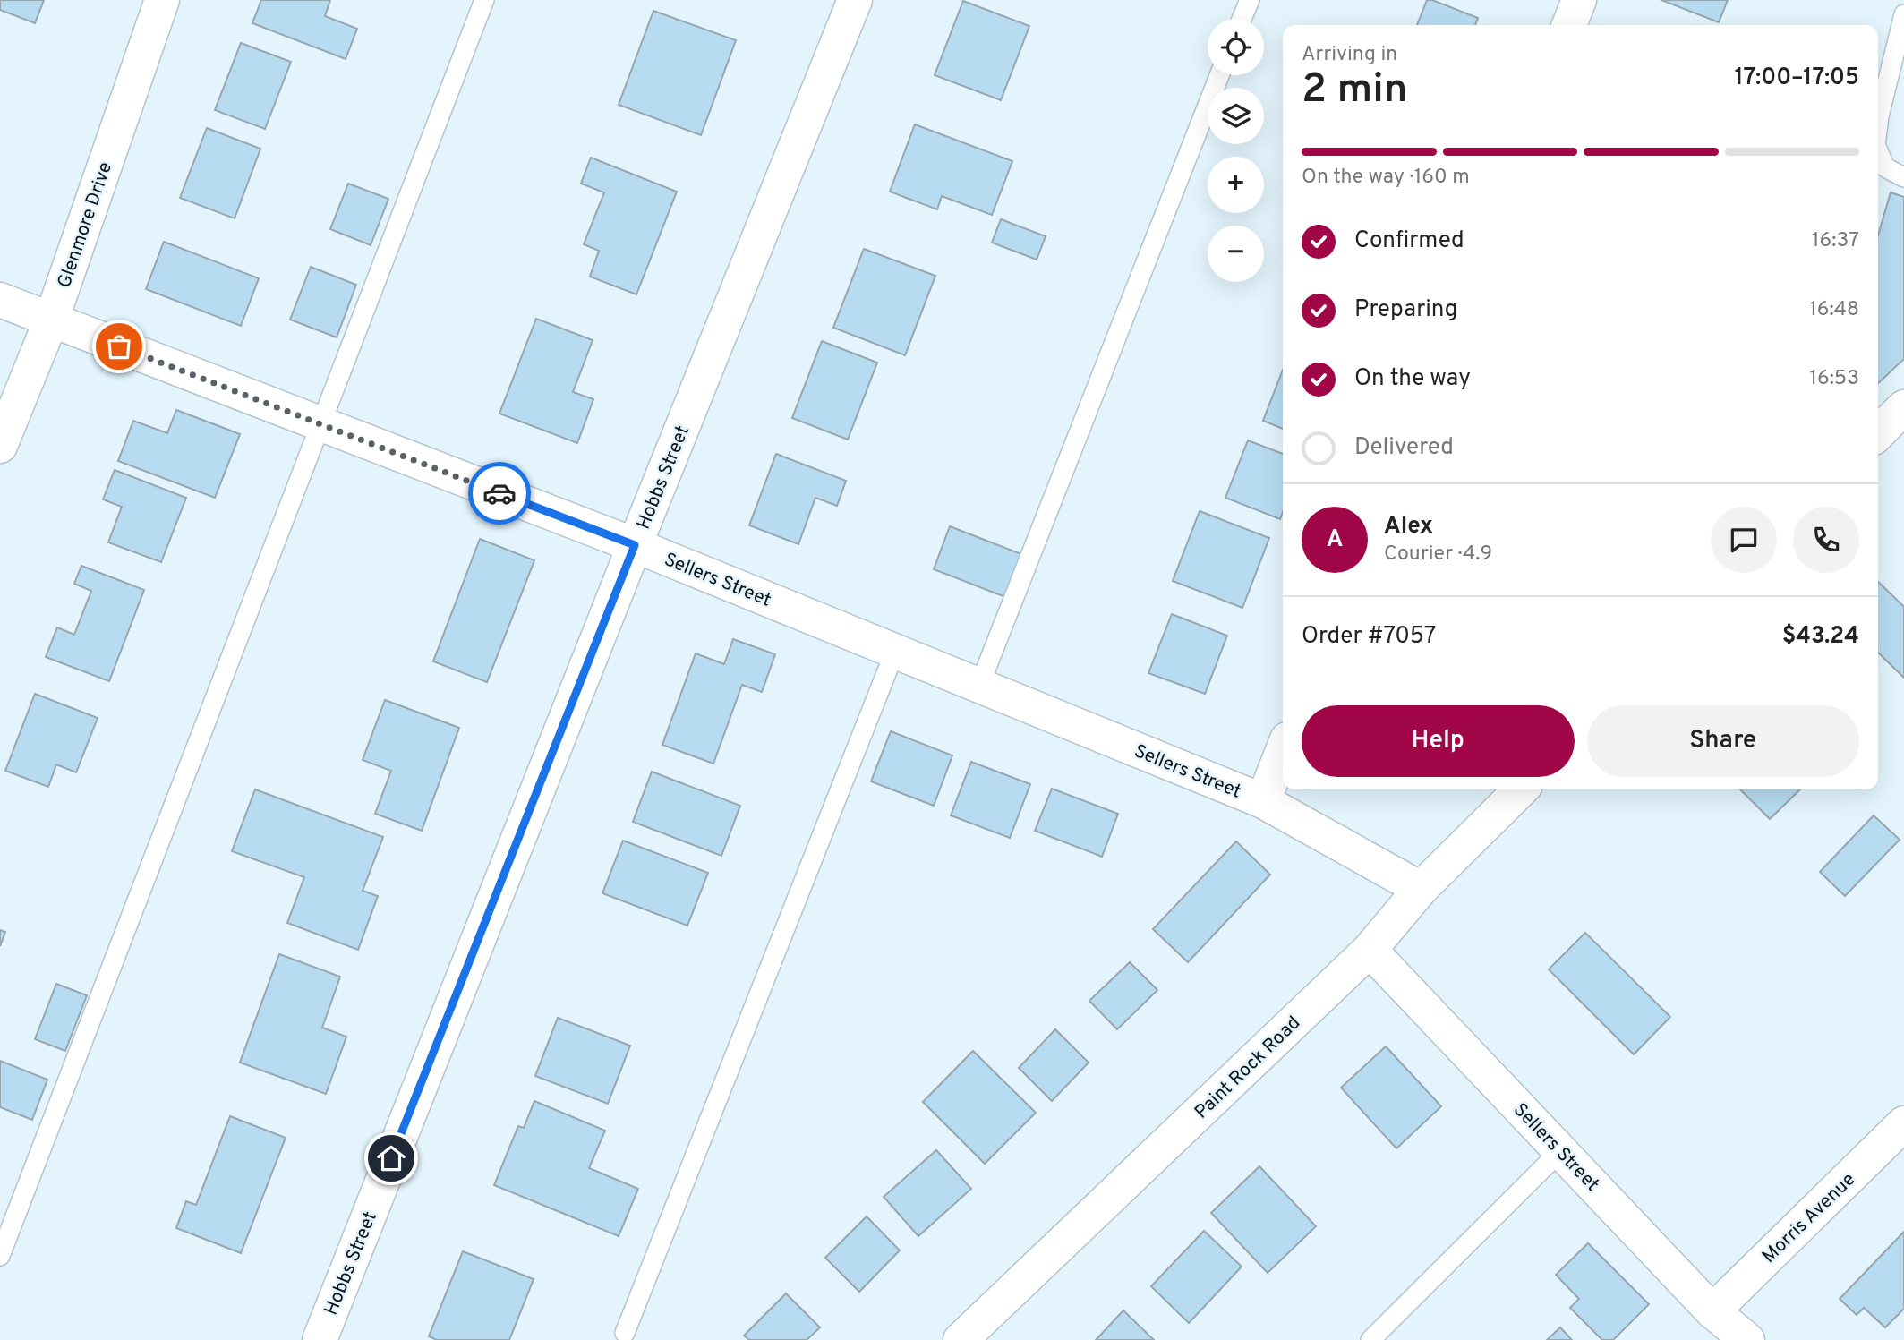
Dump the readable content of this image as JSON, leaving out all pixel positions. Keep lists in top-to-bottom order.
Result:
{
  "streets": {
    "street": [
      "Glenmore Drive",
      "Hobbs Street",
      "Sellers Street",
      "Paint Rock Road",
      "Morris Avenue"
    ]
  },
  "crossings": [
    ["Glenmore Drive", "Sellers Street"],
    ["Hobbs Street", "Sellers Street"],
    ["Sellers Street", "Paint Rock Road"],
    ["Sellers Street", "Morris Avenue"]
  ],
  "page": {
    "map_buttons": ["+", "−"],
    "heading": ["2 min", "Arriving in", "17:00–17:05"],
    "panel": [
      "Alex",
      "Courier · 4.9",
      "Order #7057",
      "$43.24"
    ],
    "bar": "On the way · 160 m",
    "list": [
      ["Confirmed", "16:37"],
      ["Preparing", "16:48"],
      ["On the way", "16:53"],
      "Delivered"
    ],
    "round": "A",
    "buttons": ["Help", "Share"]
  }
}
